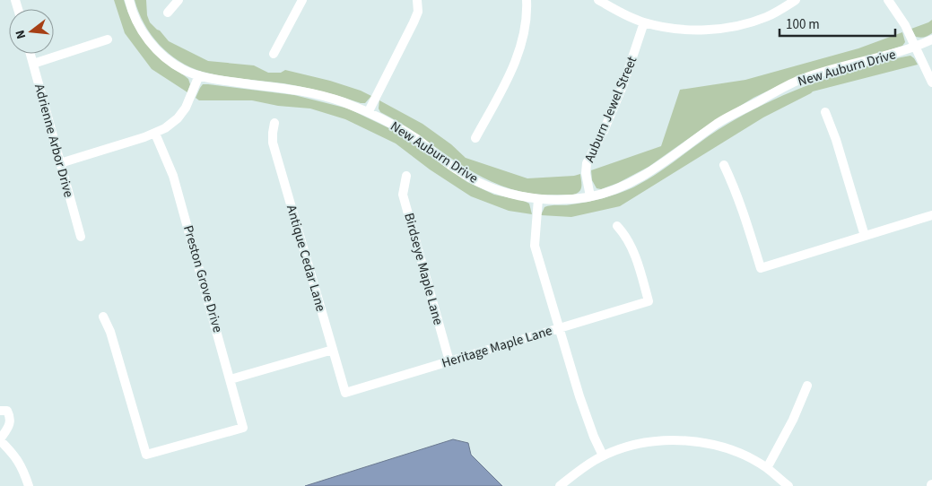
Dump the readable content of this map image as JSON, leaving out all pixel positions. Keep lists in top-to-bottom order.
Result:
{
  "streets": {
    "street": [
      "New Auburn Drive",
      "Auburn Jewel Street",
      "Adrienne Arbor Drive",
      "Antique Cedar Lane",
      "Birdseye Maple Lane",
      "Preston Grove Drive",
      "Heritage Maple Lane"
    ]
  },
  "crossings": [
    ["New Auburn Drive", "Auburn Jewel Street"],
    ["Antique Cedar Lane", "Heritage Maple Lane"],
    ["Birdseye Maple Lane", "Heritage Maple Lane"]
  ],
  "scale_bar": "100 m",
  "north": "left"
}
